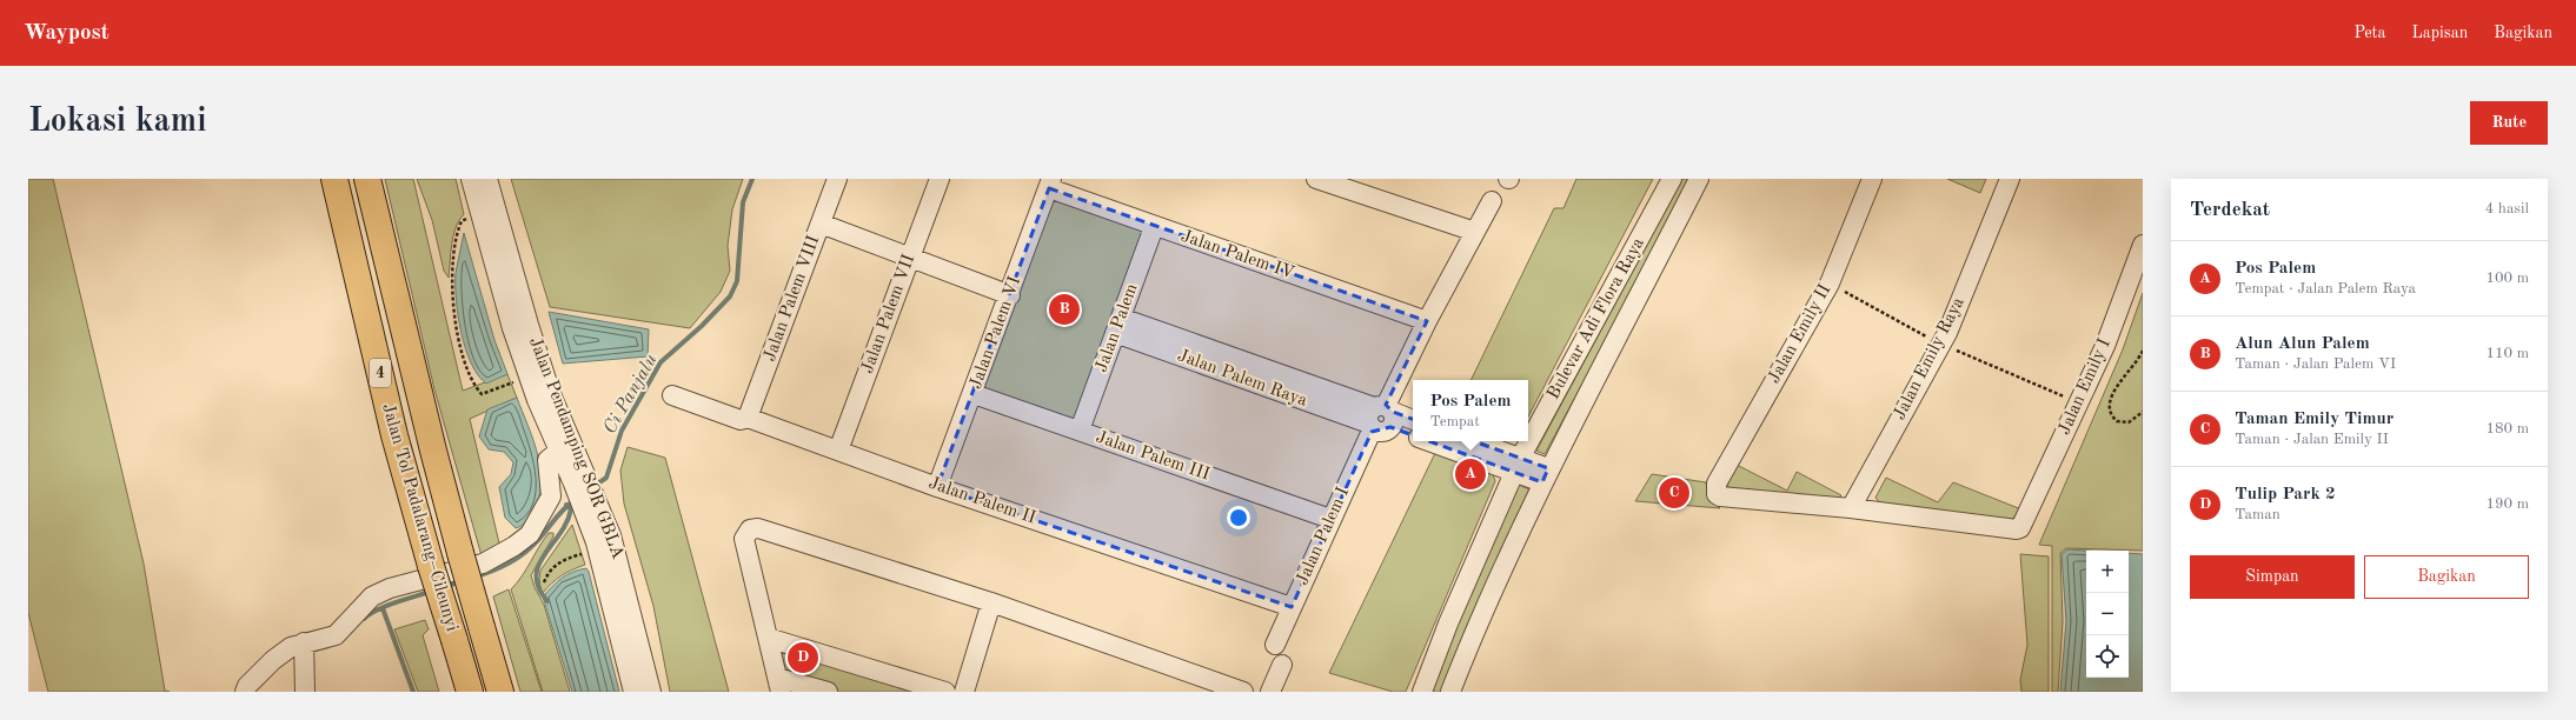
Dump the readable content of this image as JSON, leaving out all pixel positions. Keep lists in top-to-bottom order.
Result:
{
  "streets": {
    "highway": ["4", "Jalan Tol Padalarang–Cileunyi"],
    "street": [
      "Jalan Palem IV",
      "Jalan Palem VIII",
      "Jalan Palem VII",
      "Bulevar Adi Flora Raya",
      "Jalan Palem",
      "Jalan Palem VI",
      "Jalan Emily II",
      "Jalan Emily Raya",
      "Jalan Palem Raya",
      "Jalan Emily I",
      "Jalan Pendamping SOR GBLA",
      "Jalan Palem III",
      "Jalan Palem II",
      "Jalan Palem I"
    ]
  },
  "crossings": [
    ["Jalan Palem IV", "Jalan Palem"],
    ["Jalan Palem IV", "Jalan Palem VI"],
    ["Jalan Palem IV", "Jalan Palem I"],
    ["Jalan Palem VIII", "Jalan Palem II"],
    ["Jalan Palem VII", "Jalan Palem II"],
    ["Bulevar Adi Flora Raya", "Jalan Palem Raya"],
    ["Jalan Palem", "Jalan Palem Raya"],
    ["Jalan Palem", "Jalan Palem III"],
    ["Jalan Palem VI", "Jalan Palem III"],
    ["Jalan Palem VI", "Jalan Palem II"],
    ["Jalan Emily II", "Jalan Emily Raya"],
    ["Jalan Emily II", "Jalan Emily I"],
    ["Jalan Emily Raya", "Jalan Emily I"],
    ["Jalan Palem Raya", "Jalan Palem I"],
    ["Jalan Palem III", "Jalan Palem I"],
    ["Jalan Palem II", "Jalan Palem I"]
  ],
  "water": ["Ci Panjalu"],
  "page": {
    "header": "Waypost",
    "nav": ["Peta", "Lapisan", "Bagikan"],
    "buttons": [
      "Rute",
      ["Simpan", "Bagikan"]
    ],
    "title": "Lokasi kami",
    "heading": ["Terdekat", "4 hasil"],
    "list": [
      {
        "mark": "A",
        "name": "Pos Palem",
        "note": "Tempat · Jalan Palem Raya",
        "value": "100 m"
      },
      {
        "mark": "B",
        "name": "Alun Alun Palem",
        "note": "Taman · Jalan Palem VI",
        "value": "110 m"
      },
      {
        "mark": "C",
        "name": "Taman Emily Timur",
        "note": "Taman · Jalan Emily II",
        "value": "180 m"
      },
      {
        "mark": "D",
        "name": "Tulip Park 2",
        "note": "Taman",
        "value": "190 m"
      }
    ],
    "pins": [
      "B",
      "A",
      "C",
      "D"
    ],
    "popup": ["Pos Palem", "Tempat"],
    "map_buttons": ["+", "−"]
  }
}
